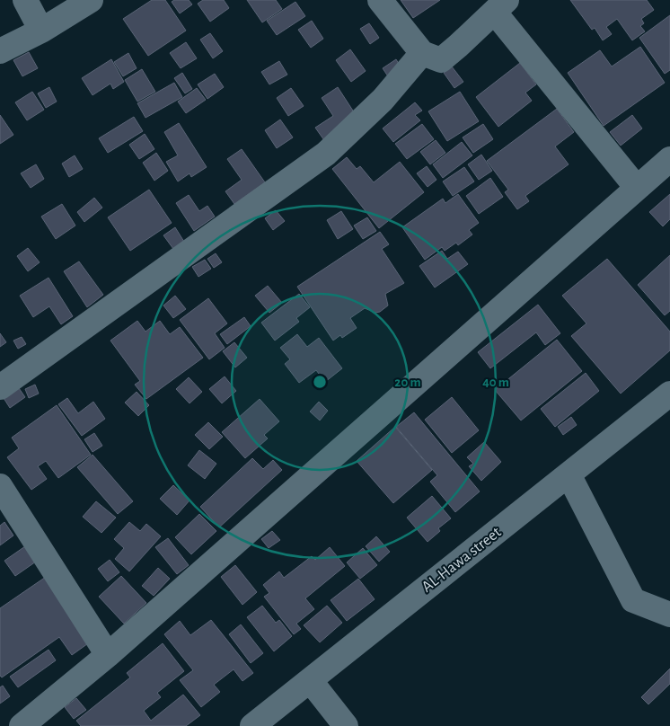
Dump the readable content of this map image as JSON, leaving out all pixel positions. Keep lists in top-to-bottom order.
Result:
{
  "streets": {
    "street": ["AL-Hawa street"]
  },
  "rings": ["20 m", "40 m"]
}
